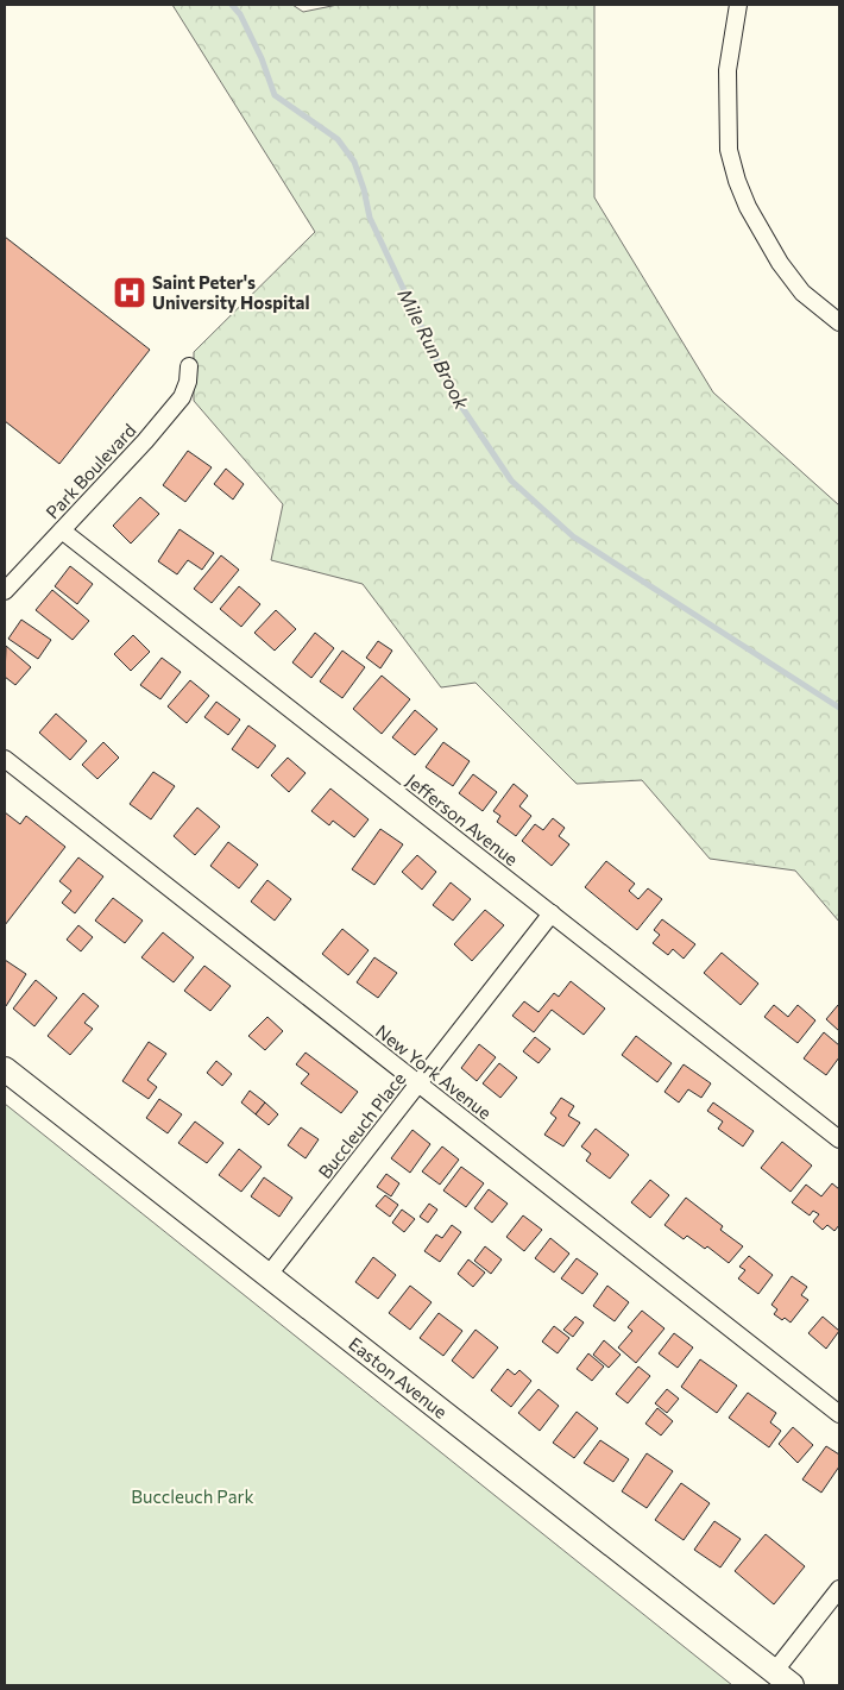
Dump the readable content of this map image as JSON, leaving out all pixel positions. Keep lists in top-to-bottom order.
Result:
{
  "streets": {
    "street": [
      "Park Boulevard",
      "Jefferson Avenue",
      "New York Avenue",
      "Buccleuch Place",
      "Easton Avenue"
    ]
  },
  "crossings": [
    ["Park Boulevard", "Jefferson Avenue"],
    ["Jefferson Avenue", "Buccleuch Place"],
    ["New York Avenue", "Buccleuch Place"],
    ["Buccleuch Place", "Easton Avenue"]
  ],
  "water": ["Mile Run Brook"],
  "parks": ["Buccleuch Park"],
  "places": {
    "hospital": ["Saint Peter's University Hospital"]
  }
}
